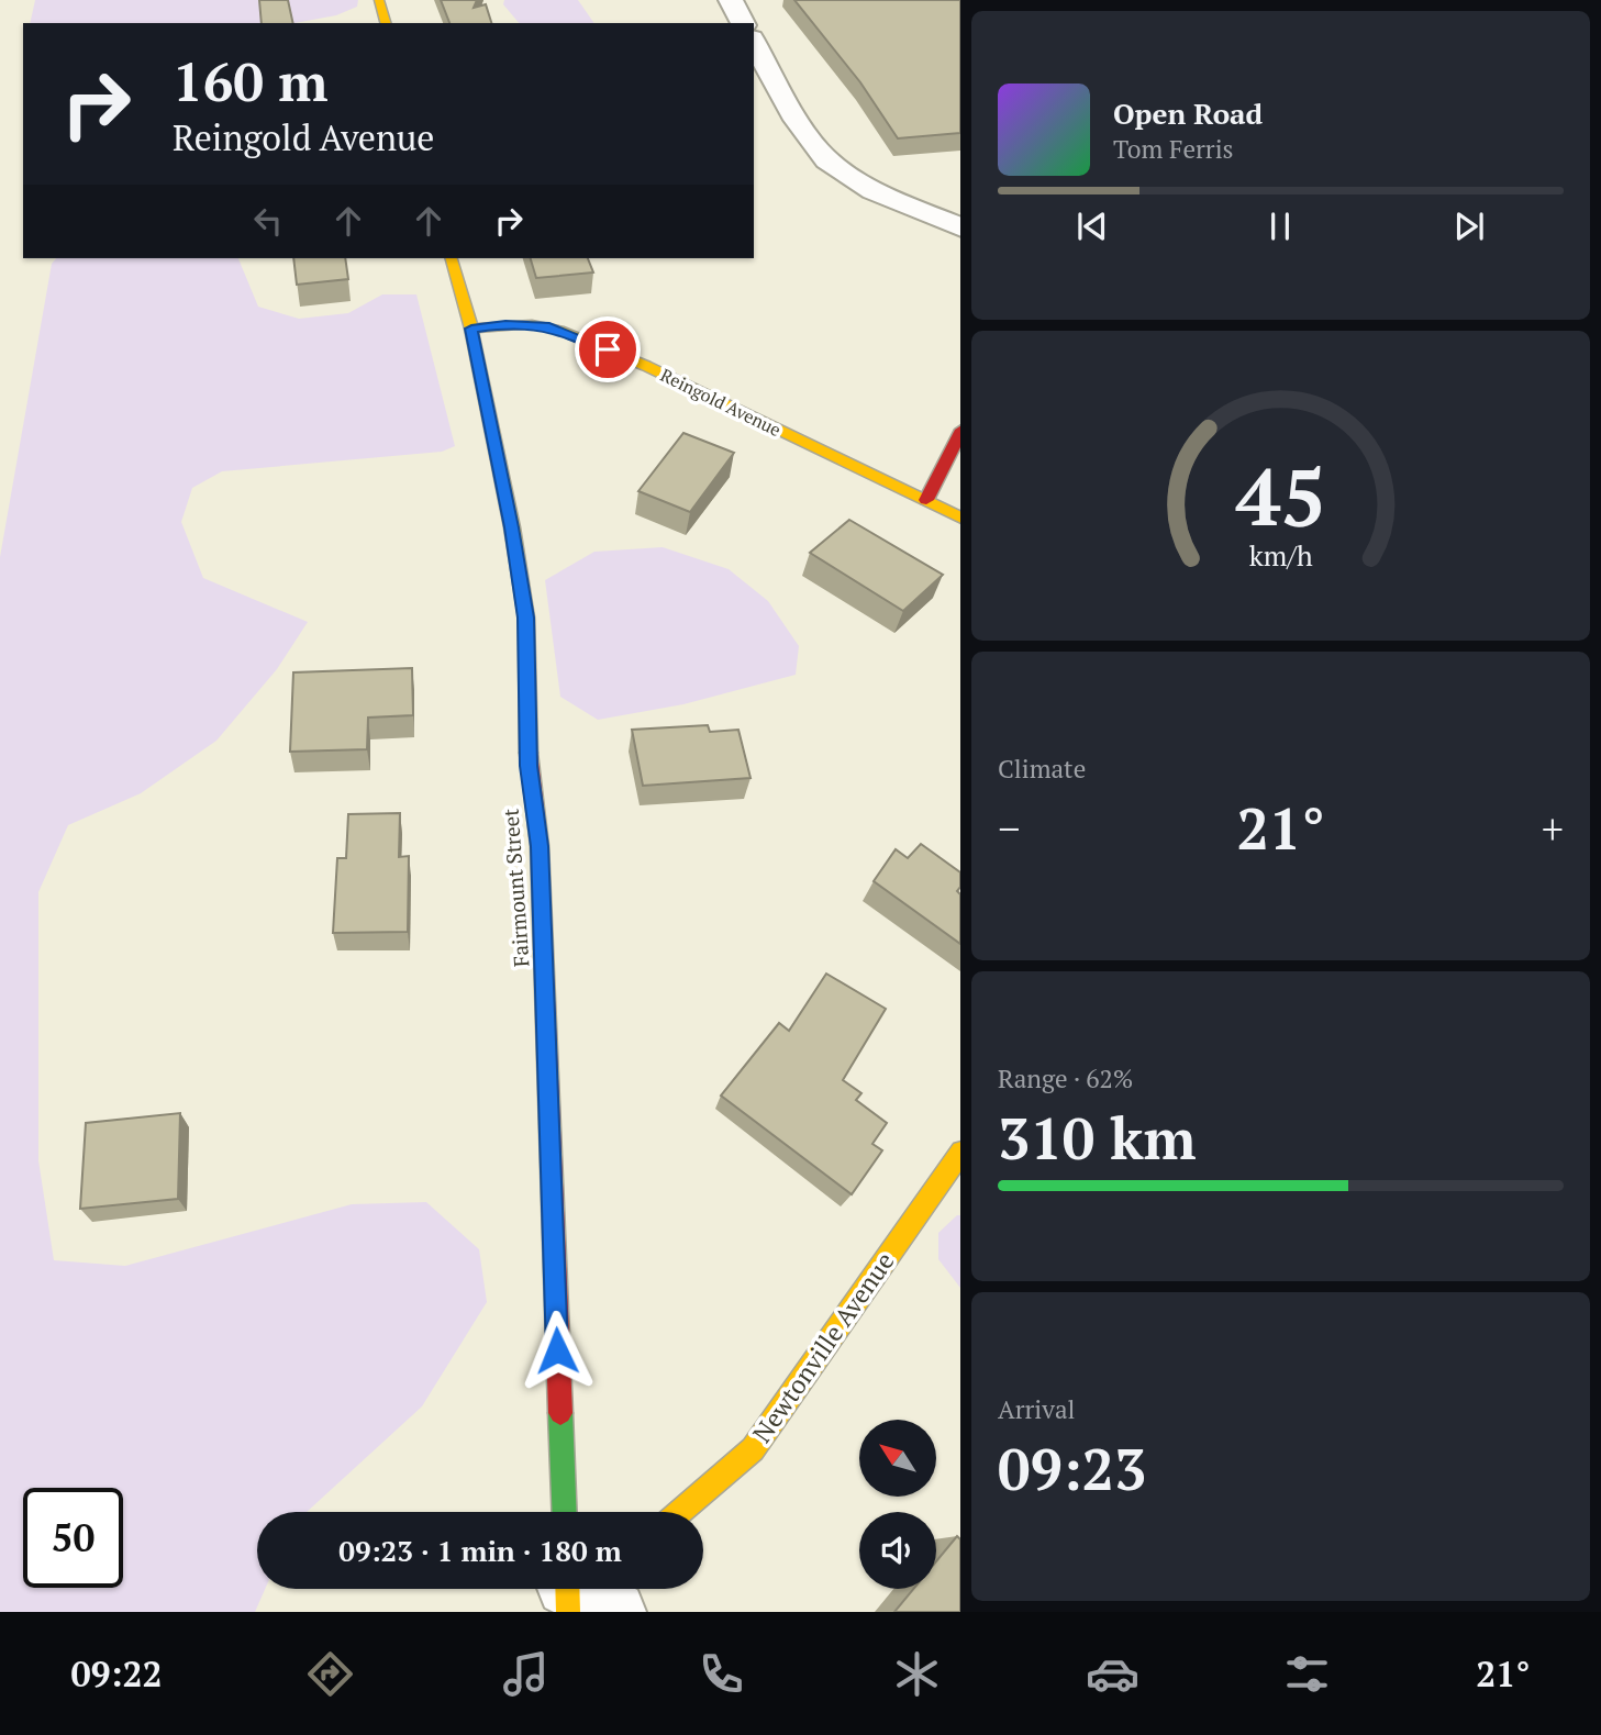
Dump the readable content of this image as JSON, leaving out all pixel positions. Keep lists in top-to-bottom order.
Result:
{
  "streets": {
    "main road": ["Reingold Avenue", "Fairmount Street", "Newtonville Avenue"]
  },
  "crossings": [
    ["Reingold Avenue", "Fairmount Street"]
  ],
  "north": "top left",
  "page": {
    "turn": ["160 m", "Reingold Avenue"],
    "song": ["Open Road", "Tom Ferris"],
    "tile": [
      "Climate",
      ["Range · 62%", "310 km"],
      ["Arrival", "09:23"]
    ],
    "heat": ["−", "21°", "+"],
    "limit": "50",
    "trip": "09:23 · 1 min · 180 m",
    "tabs": ["09:22", "21°"],
    "gauge": ["45", "km/h"]
  }
}
